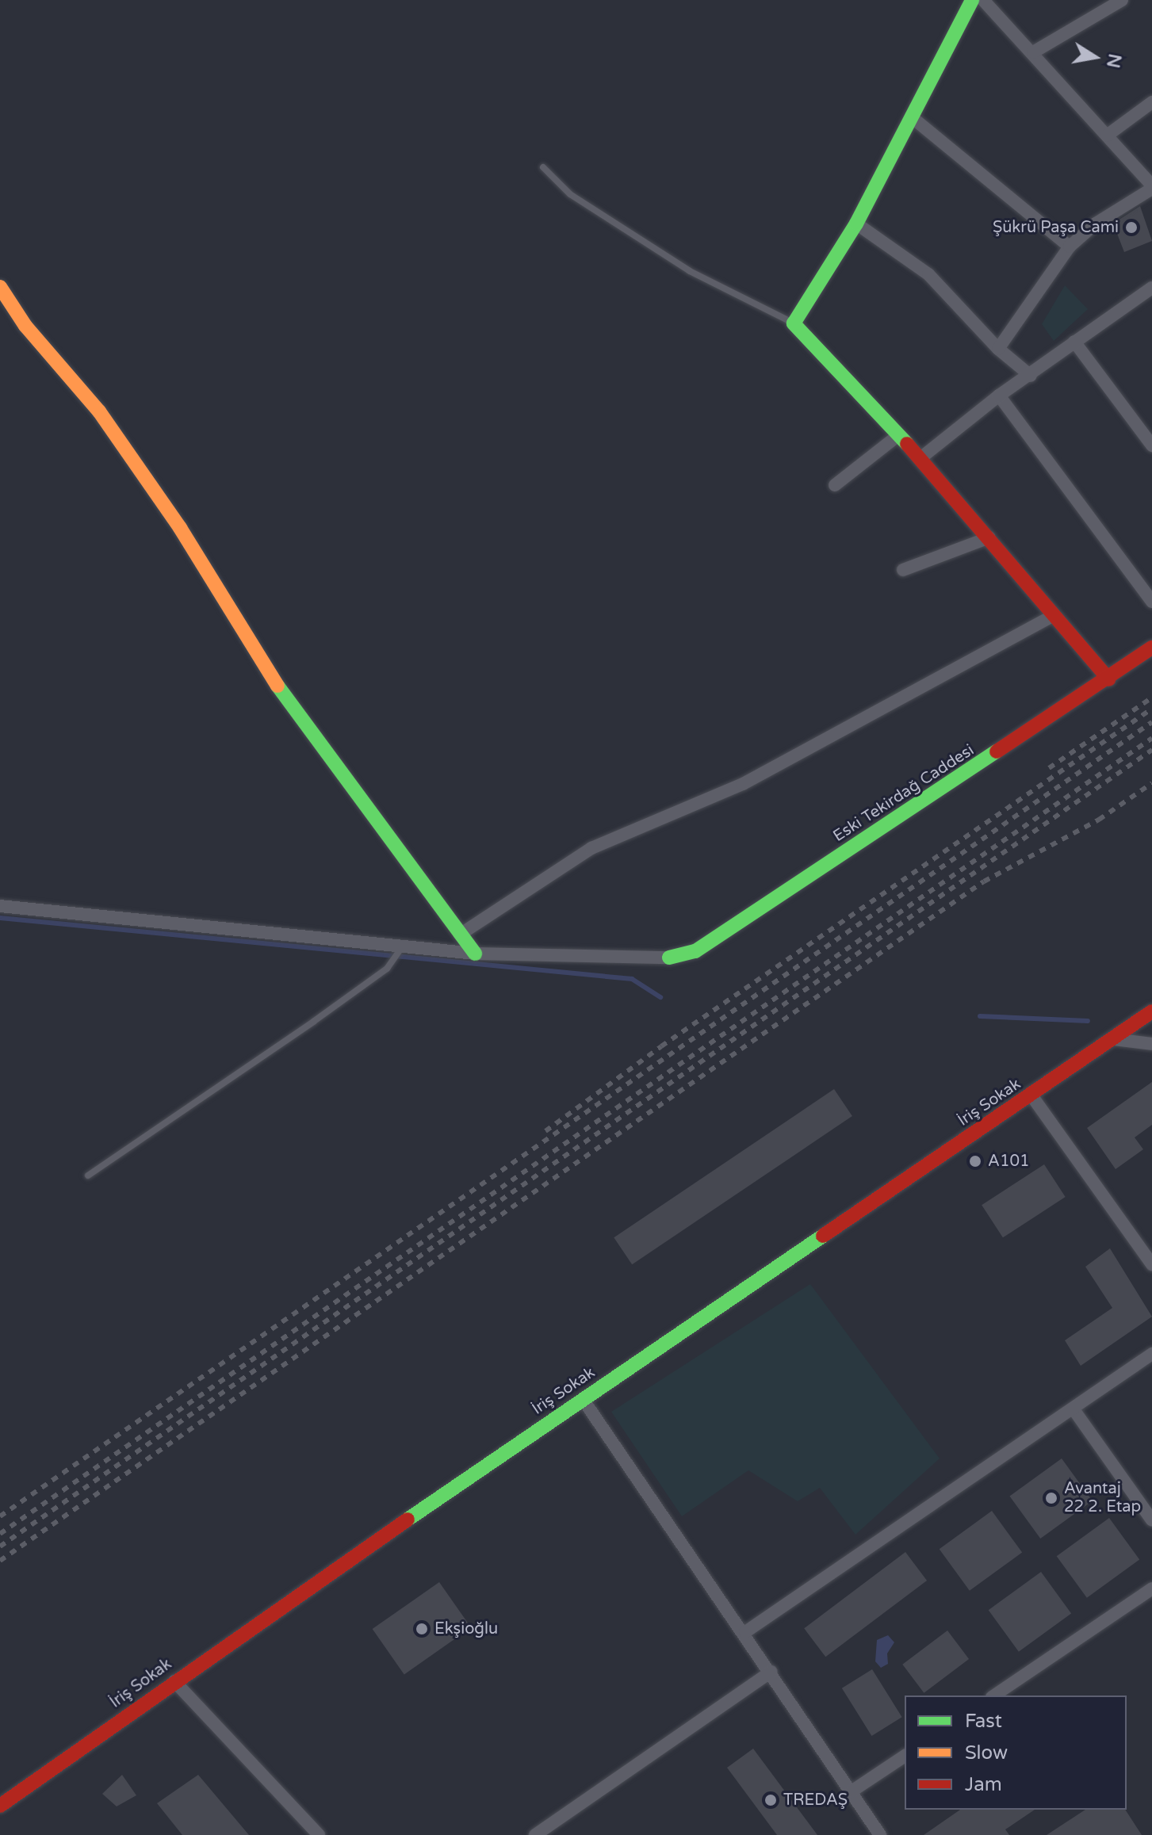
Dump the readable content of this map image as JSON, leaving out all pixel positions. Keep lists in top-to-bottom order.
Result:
{
  "streets": {
    "street": ["Eski Tekirdağ Caddesi", "İriş Sokak"]
  },
  "places": [
    "Şükrü Paşa Cami",
    "A101",
    "Avantaj 22 2. Etap",
    "Ekşioğlu",
    "TREDAŞ"
  ],
  "legend": ["Fast", "Slow", "Jam"],
  "north": "right"
}
